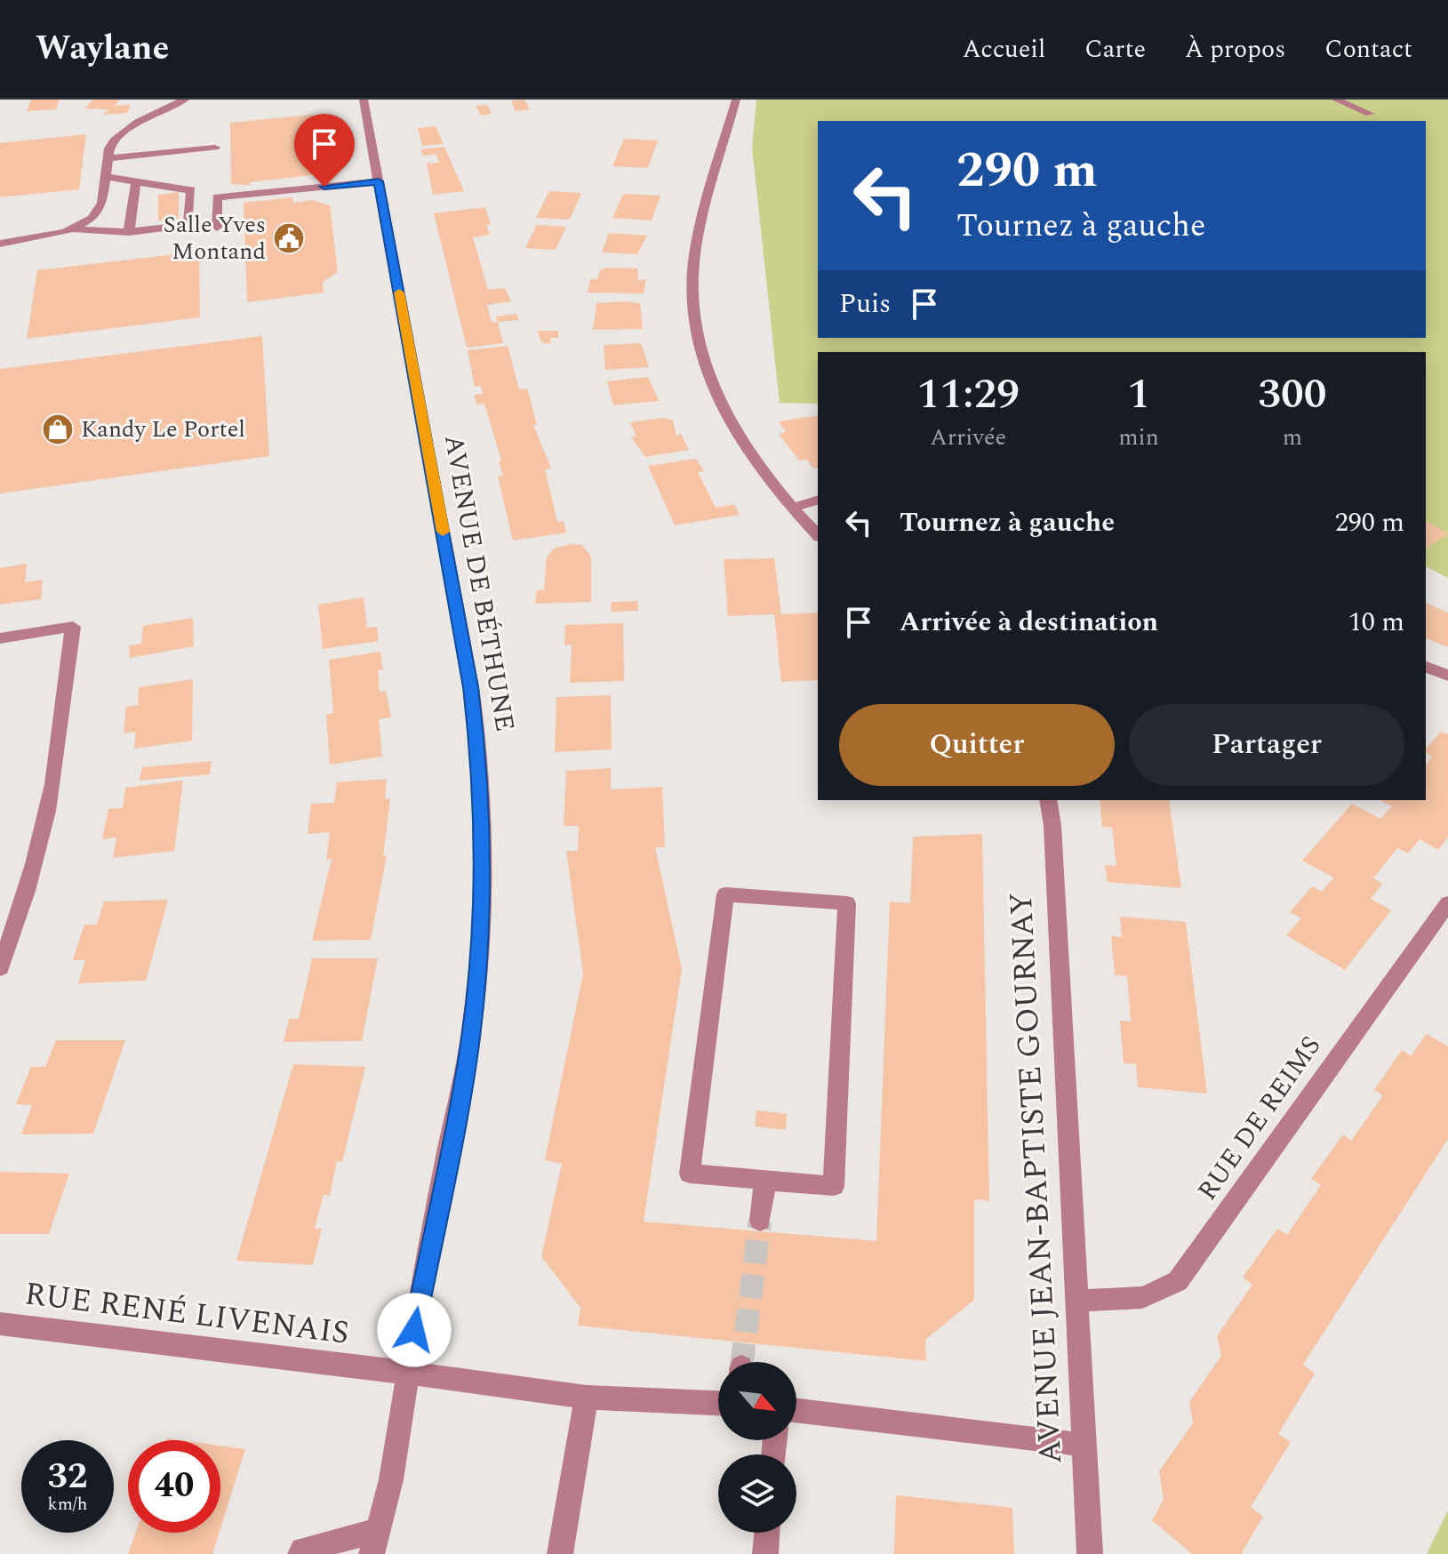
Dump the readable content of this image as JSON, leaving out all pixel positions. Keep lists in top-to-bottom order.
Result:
{
  "streets": {
    "street": [
      "AVENUE DE BÉTHUNE",
      "RUE DE REIMS",
      "AVENUE JEAN-BAPTISTE GOURNAY",
      "RUE RENÉ LIVENAIS"
    ]
  },
  "crossings": [
    ["AVENUE DE BÉTHUNE", "RUE RENÉ LIVENAIS"],
    ["RUE DE REIMS", "AVENUE JEAN-BAPTISTE GOURNAY"]
  ],
  "places": {
    "public building": ["Salle Yves Montand"],
    "shop": ["Kandy Le Portel"]
  },
  "north": "bottom right",
  "page": {
    "header": "Waylane",
    "nav": [
      "Accueil",
      "Carte",
      "À propos",
      "Contact"
    ],
    "turn": ["290 m", "Tournez à gauche"],
    "then": "Puis",
    "eta": [
      "11:29",
      "Arrivée",
      "1",
      "min",
      "300",
      "m"
    ],
    "list": [
      {
        "name": "Tournez à gauche",
        "value": "290 m"
      },
      {
        "name": "Arrivée à destination",
        "value": "10 m"
      }
    ],
    "buttons": ["Quitter", "Partager"],
    "speed": "32 km/h",
    "limit": "40"
  }
}
